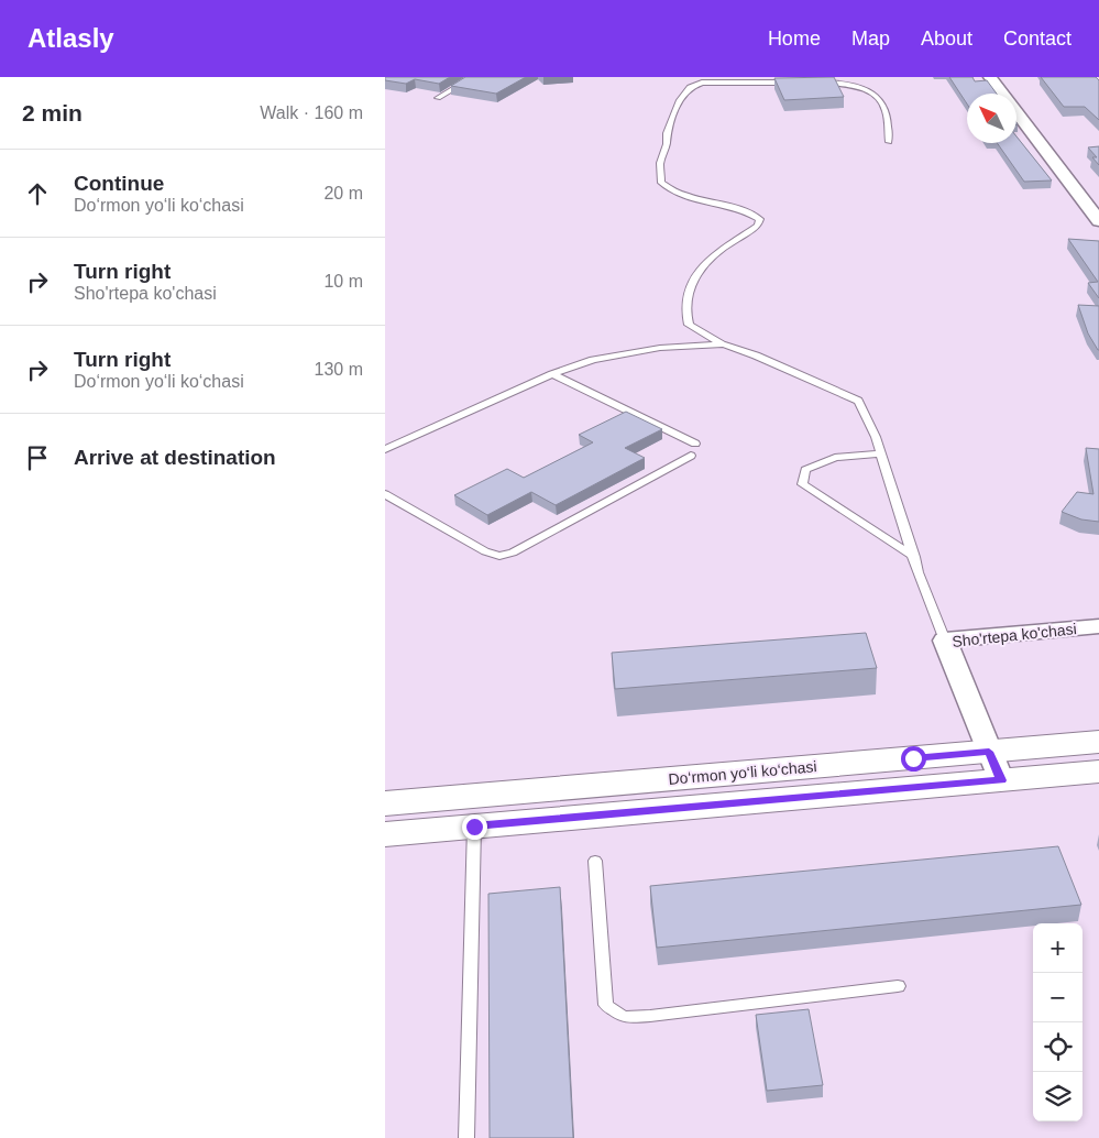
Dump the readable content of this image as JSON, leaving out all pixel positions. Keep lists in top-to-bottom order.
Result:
{
  "streets": {
    "main road": ["Do‘rmon yo‘li ko‘chasi"],
    "street": ["Sho'rtepa ko'chasi"]
  },
  "crossings": [
    ["Sho'rtepa ko'chasi", "Do‘rmon yo‘li ko‘chasi"]
  ],
  "north": "top left",
  "page": {
    "header": "Atlasly",
    "nav": [
      "Home",
      "Map",
      "About",
      "Contact"
    ],
    "heading": ["2 min", "Walk · 160 m"],
    "list": [
      ["Continue", "Do‘rmon yo‘li ko‘chasi", "20 m"],
      ["Turn right", "Sho'rtepa ko'chasi", "10 m"],
      ["Turn right", "Do‘rmon yo‘li ko‘chasi", "130 m"],
      "Arrive at destination"
    ],
    "map_buttons": ["+", "−"]
  }
}
